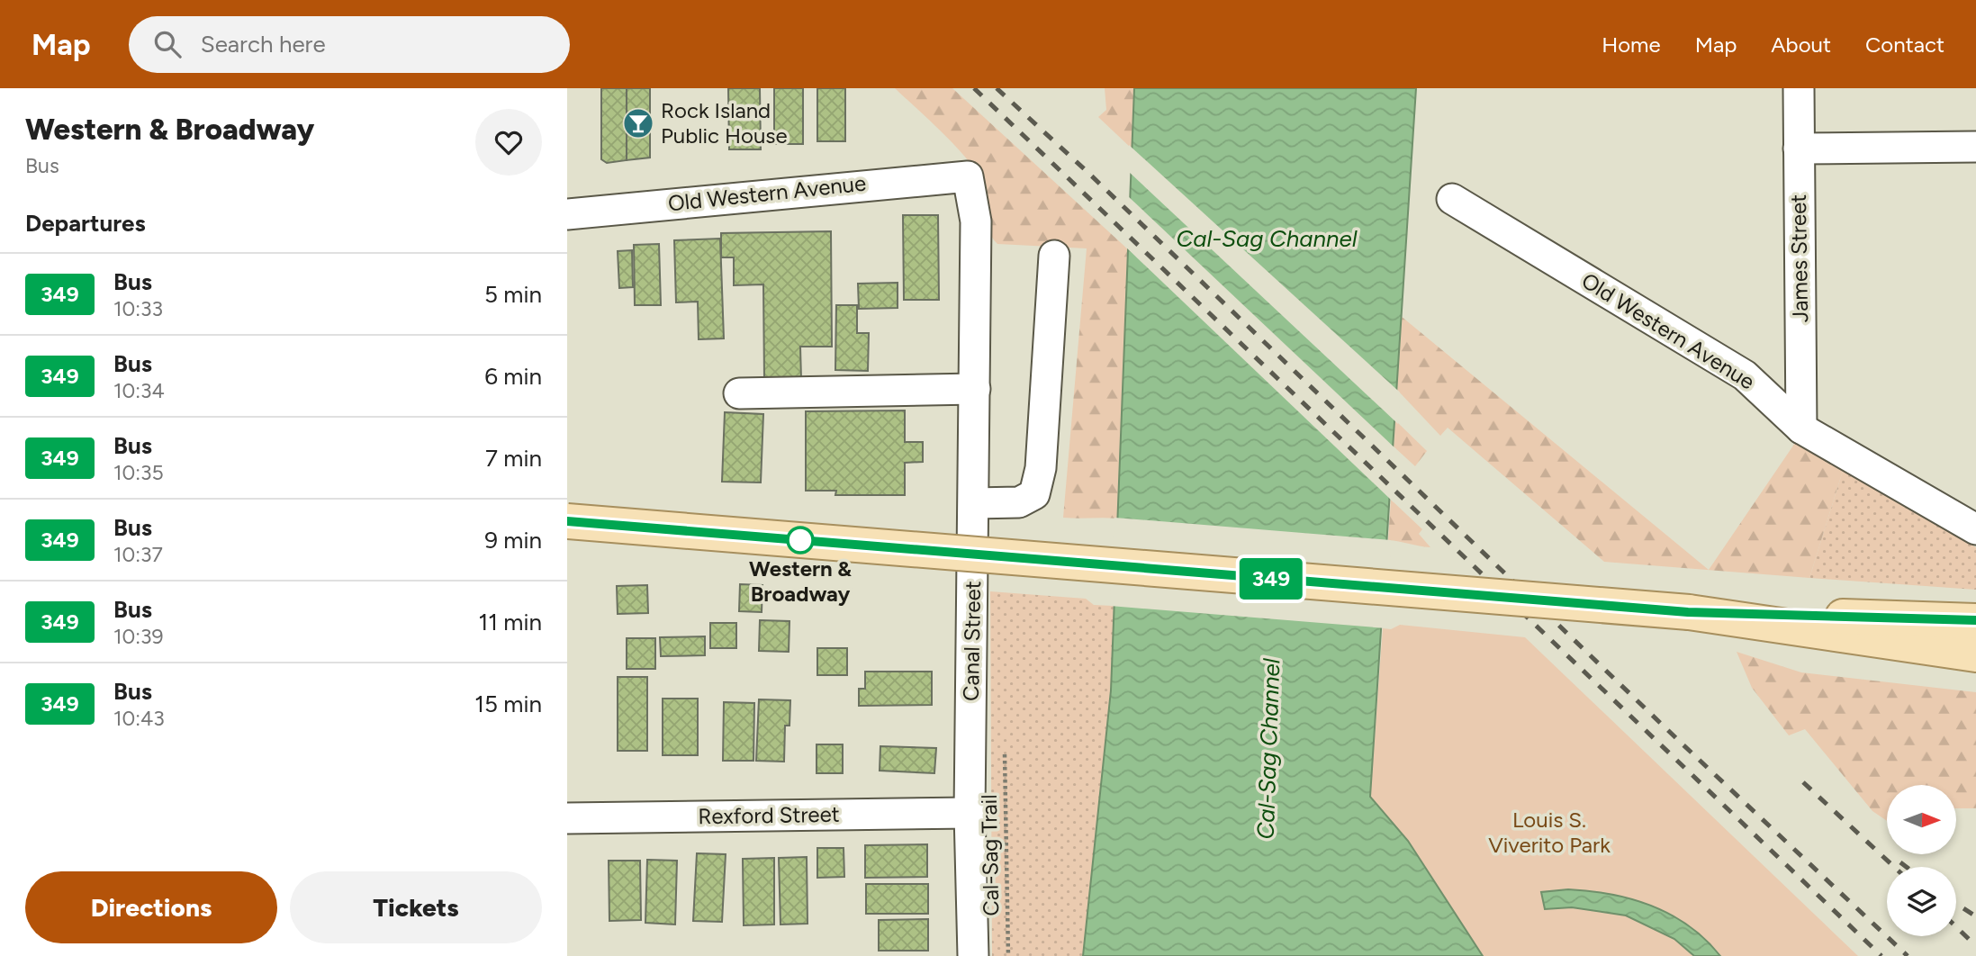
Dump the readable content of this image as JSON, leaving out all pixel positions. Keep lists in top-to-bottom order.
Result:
{
  "streets": {
    "street": [
      "Old Western Avenue",
      "James Street",
      "Canal Street",
      "Rexford Street"
    ],
    "path": ["Cal-Sag Trail"]
  },
  "crossings": [
    ["Old Western Avenue", "James Street"],
    ["Old Western Avenue", "Canal Street"],
    ["Canal Street", "Rexford Street"]
  ],
  "water": ["Cal-Sag Channel"],
  "parks": ["Louis S. Viverito Park"],
  "places": {
    "bar": ["Rock Island Public House"],
    "other": ["Western & Broadway"]
  },
  "lines": ["bus line 349"],
  "north": "right",
  "page": {
    "header": "Map",
    "search": "Search here",
    "nav": [
      "Home",
      "Map",
      "About",
      "Contact"
    ],
    "heading": [
      ["Western & Broadway", "Bus"],
      "Departures"
    ],
    "on_map": "349",
    "list": [
      {
        "mark": "349",
        "name": "Bus",
        "note": "10:33",
        "value": "5 min"
      },
      {
        "mark": "349",
        "name": "Bus",
        "note": "10:34",
        "value": "6 min"
      },
      {
        "mark": "349",
        "name": "Bus",
        "note": "10:35",
        "value": "7 min"
      },
      {
        "mark": "349",
        "name": "Bus",
        "note": "10:37",
        "value": "9 min"
      },
      {
        "mark": "349",
        "name": "Bus",
        "note": "10:39",
        "value": "11 min"
      },
      {
        "mark": "349",
        "name": "Bus",
        "note": "10:43",
        "value": "15 min"
      }
    ],
    "buttons": ["Directions", "Tickets"]
  }
}
